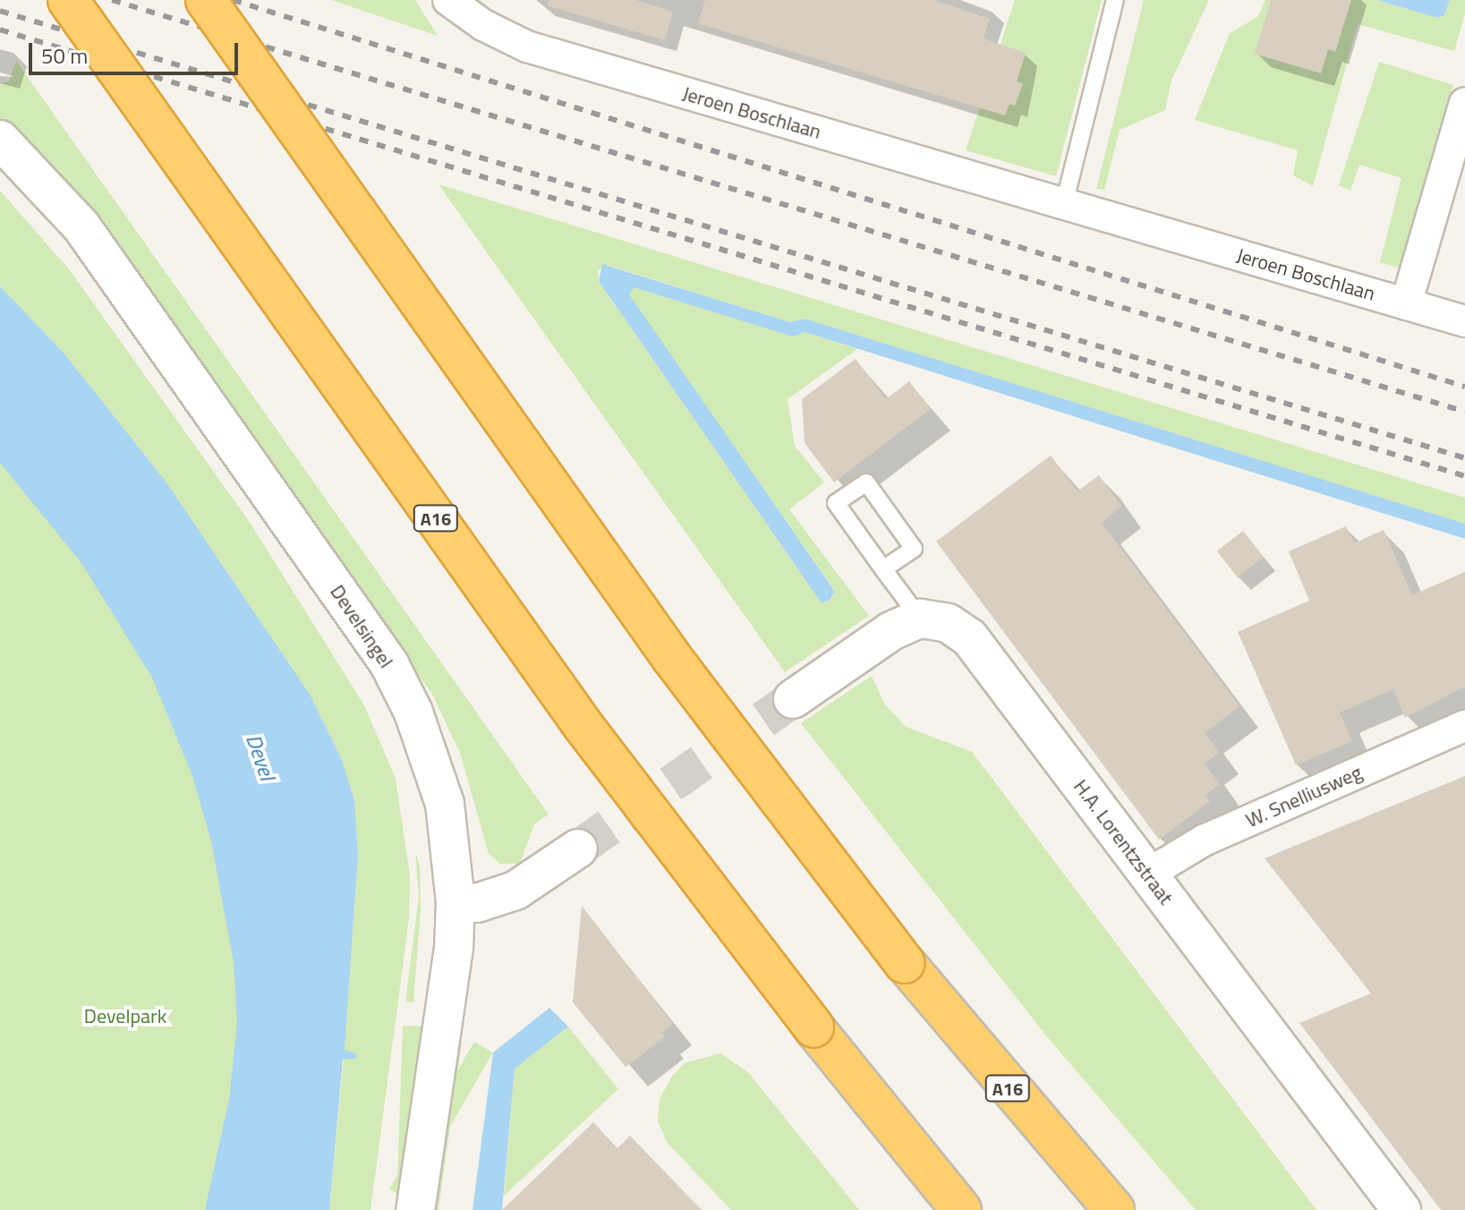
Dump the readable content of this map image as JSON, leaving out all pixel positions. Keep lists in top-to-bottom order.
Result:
{
  "streets": {
    "highway": ["A16"],
    "street": [
      "Jeroen Boschlaan",
      "Develsingel",
      "W. Snelliusweg",
      "H.A. Lorentzstraat"
    ]
  },
  "crossings": [
    ["W. Snelliusweg", "H.A. Lorentzstraat"]
  ],
  "water": ["Devel"],
  "parks": ["Develpark"],
  "scale_bar": "50 m"
}
